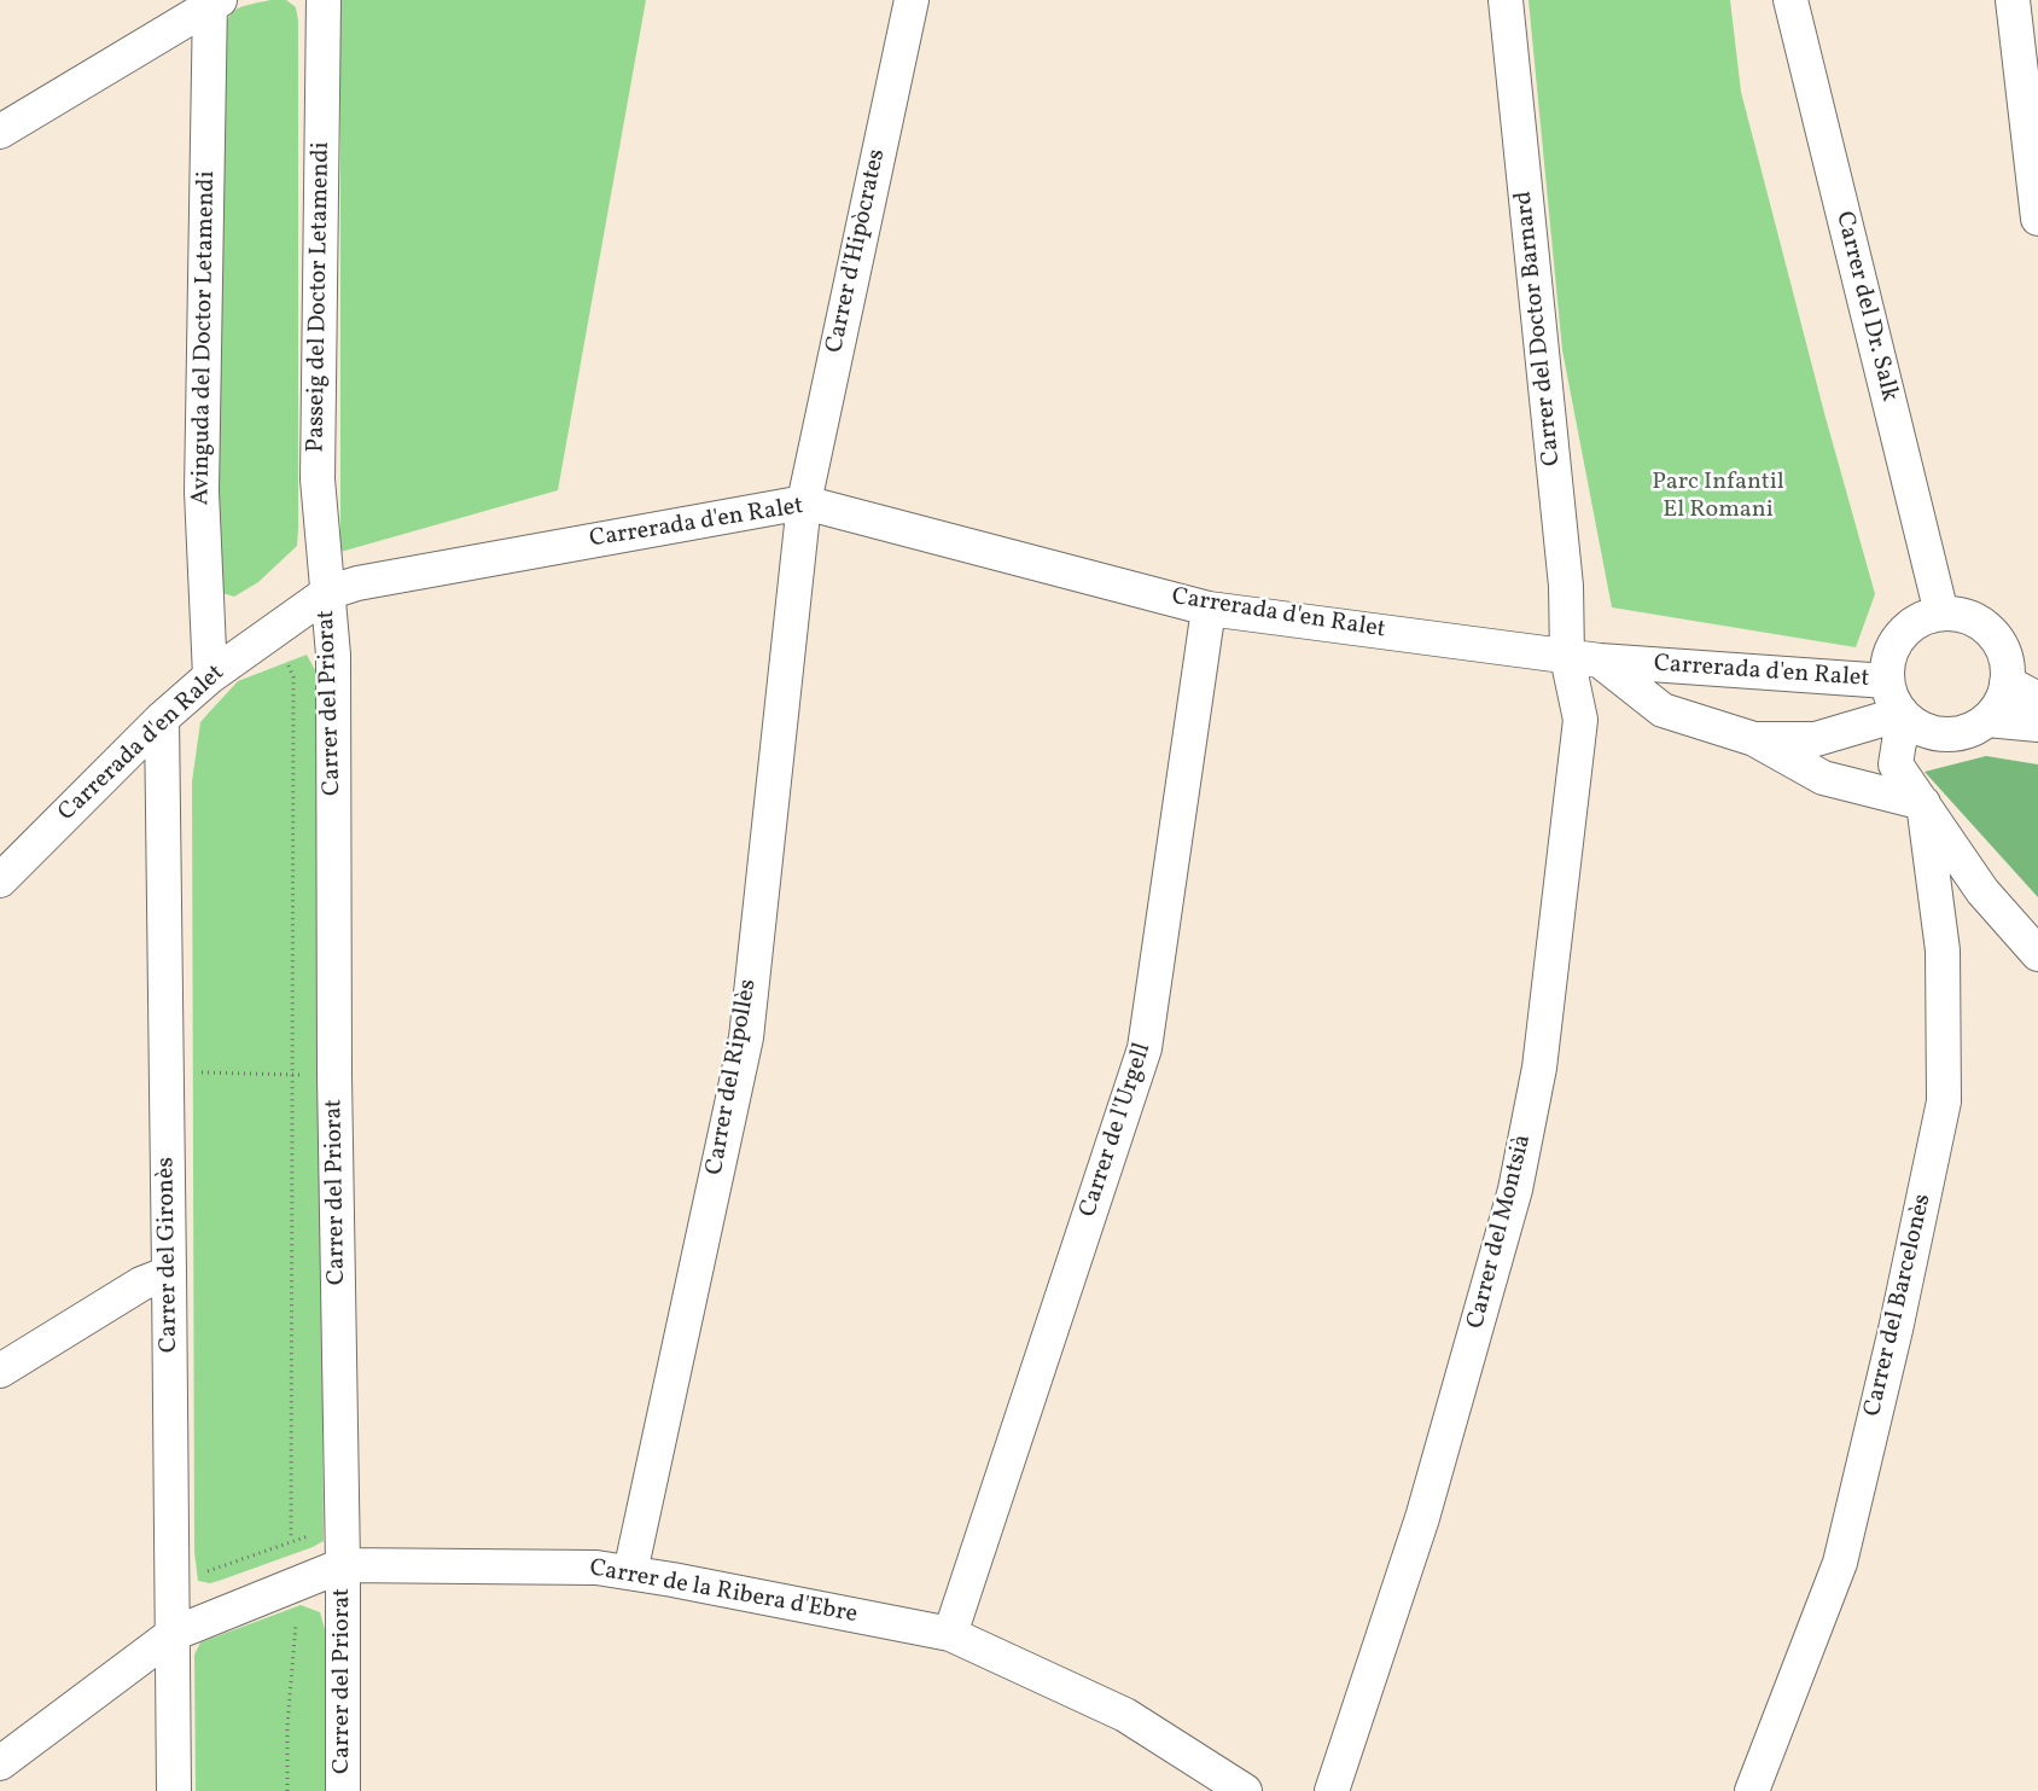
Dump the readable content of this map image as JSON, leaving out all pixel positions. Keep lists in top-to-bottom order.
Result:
{
  "streets": {
    "street": [
      "Carrer d'Hipòcrates",
      "Passeig del Doctor Letamendi",
      "Carrer del Dr. Salk",
      "Carrer del Doctor Barnard",
      "Avinguda del Doctor Letamendi",
      "Carrerada d'en Ralet",
      "Carrer del Priorat",
      "Carrer del Ripollès",
      "Carrer de l'Urgell",
      "Carrer del Montsià",
      "Carrer del Gironès",
      "Carrer del Barcelonès",
      "Carrer de la Ribera d'Ebre"
    ]
  },
  "crossings": [
    ["Carrer d'Hipòcrates", "Carrerada d'en Ralet"],
    ["Carrer d'Hipòcrates", "Carrer del Ripollès"],
    ["Passeig del Doctor Letamendi", "Carrerada d'en Ralet"],
    ["Passeig del Doctor Letamendi", "Carrer del Priorat"],
    ["Carrer del Dr. Salk", "Carrerada d'en Ralet"],
    ["Carrer del Doctor Barnard", "Carrerada d'en Ralet"],
    ["Carrer del Doctor Barnard", "Carrer del Montsià"],
    ["Avinguda del Doctor Letamendi", "Carrerada d'en Ralet"],
    ["Carrerada d'en Ralet", "Carrer del Priorat"],
    ["Carrerada d'en Ralet", "Carrer del Ripollès"],
    ["Carrerada d'en Ralet", "Carrer de l'Urgell"],
    ["Carrerada d'en Ralet", "Carrer del Montsià"],
    ["Carrerada d'en Ralet", "Carrer del Gironès"],
    ["Carrerada d'en Ralet", "Carrer del Barcelonès"],
    ["Carrer del Priorat", "Carrer de la Ribera d'Ebre"],
    ["Carrer del Ripollès", "Carrer de la Ribera d'Ebre"],
    ["Carrer de l'Urgell", "Carrer de la Ribera d'Ebre"],
    ["Carrer del Gironès", "Carrer de la Ribera d'Ebre"]
  ],
  "parks": ["Parc Infantil El Romani"]
}
